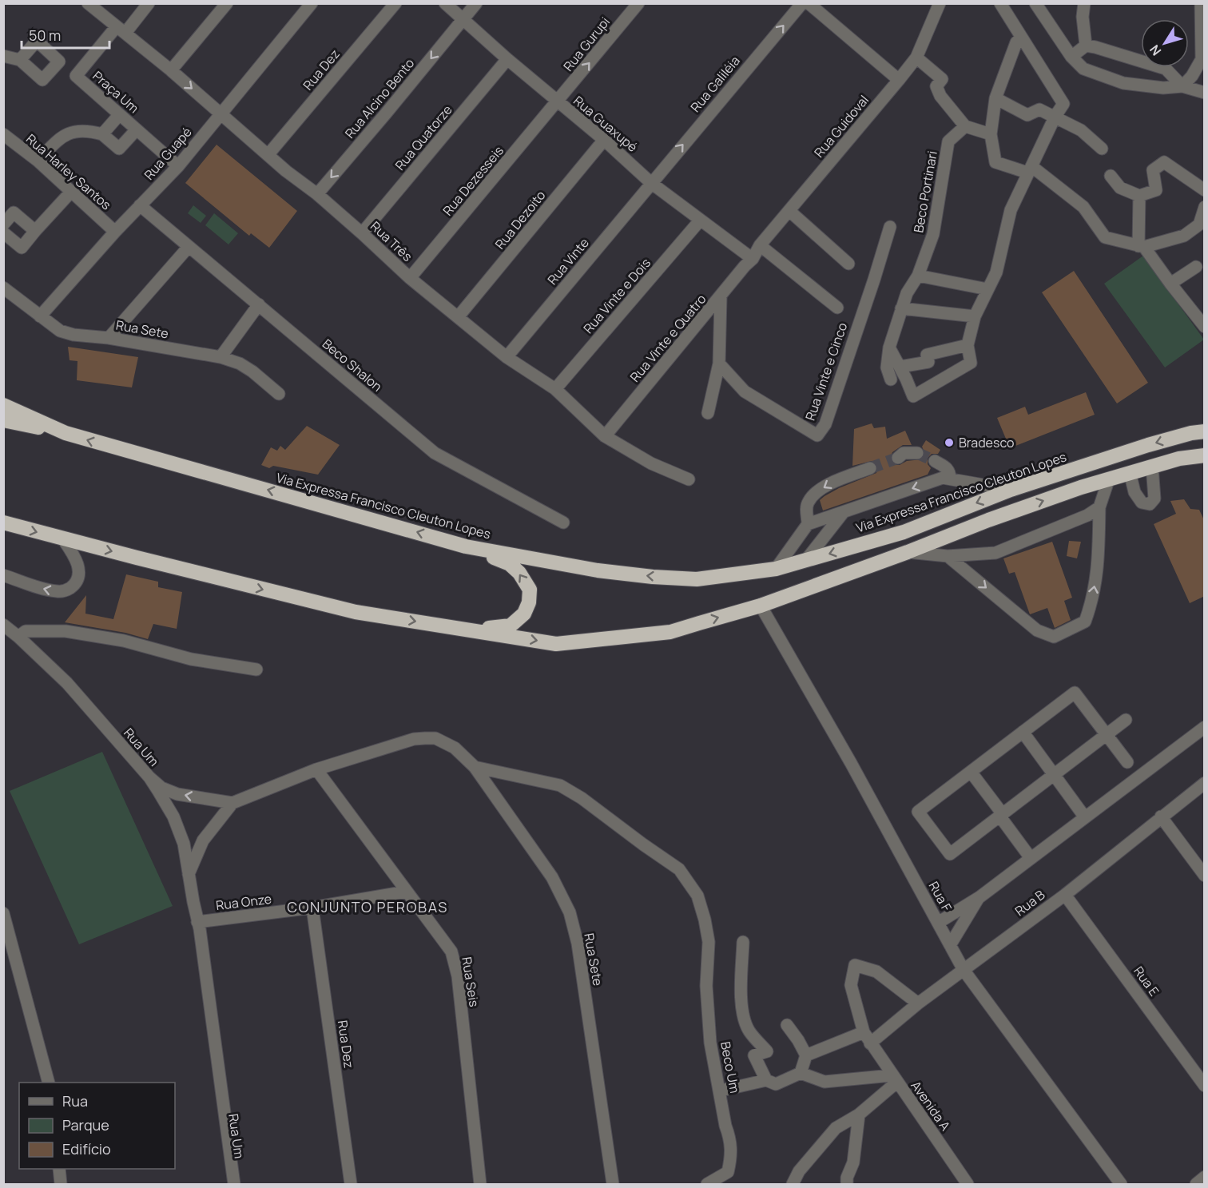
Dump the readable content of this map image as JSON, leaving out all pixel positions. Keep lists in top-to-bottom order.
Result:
{
  "streets": {
    "highway": ["Via Expressa Francisco Cleuton Lopes"],
    "street": [
      "Rua Gurupi",
      "Rua Dez",
      "Rua Galiléia",
      "Praça Um",
      "Rua Alcino Bento",
      "Rua Guaxupé",
      "Rua Guidoval",
      "Rua Quatorze",
      "Rua Guapé",
      "Rua Harley Santos",
      "Rua Dezesseis",
      "Beco Portinari",
      "Rua Dezoito",
      "Rua Três",
      "Rua Vinte",
      "Rua Vinte e Dois",
      "Rua Sete",
      "Rua Vinte e Quatro",
      "Beco Shalon",
      "Rua Vinte e Cinco",
      "Rua Um",
      "Rua F",
      "Rua Onze",
      "Rua B",
      "Rua E",
      "Rua Seis",
      "Beco Um",
      "Avenida A"
    ]
  },
  "crossings": [
    ["Rua Gurupi", "Rua Guaxupé"],
    ["Rua Gurupi", "Rua Dezesseis"],
    ["Rua Dez", "Rua Três"],
    ["Rua Dez", "Rua Onze"],
    ["Rua Galiléia", "Rua Guaxupé"],
    ["Rua Galiléia", "Rua Vinte"],
    ["Praça Um", "Rua Guapé"],
    ["Praça Um", "Rua Três"],
    ["Rua Alcino Bento", "Rua Guaxupé"],
    ["Rua Alcino Bento", "Rua Três"],
    ["Rua Guaxupé", "Rua Guidoval"],
    ["Rua Guaxupé", "Rua Quatorze"],
    ["Rua Guaxupé", "Rua Dezesseis"],
    ["Rua Guaxupé", "Rua Dezoito"],
    ["Rua Guaxupé", "Rua Vinte"],
    ["Rua Guaxupé", "Rua Vinte e Dois"],
    ["Rua Guaxupé", "Rua Vinte e Quatro"],
    ["Rua Guidoval", "Rua Vinte e Quatro"],
    ["Rua Quatorze", "Rua Três"],
    ["Rua Guapé", "Rua Harley Santos"],
    ["Rua Guapé", "Rua Três"],
    ["Rua Guapé", "Rua Sete"],
    ["Rua Guapé", "Beco Shalon"],
    ["Rua Dezesseis", "Rua Três"],
    ["Rua Dezoito", "Rua Três"],
    ["Rua Três", "Rua Vinte"],
    ["Rua Três", "Rua Vinte e Dois"],
    ["Rua Três", "Rua Vinte e Quatro"],
    ["Rua Sete", "Rua Um"],
    ["Rua Sete", "Rua Seis"],
    ["Rua Sete", "Beco Um"],
    ["Rua Um", "Rua Onze"],
    ["Rua F", "Rua B"],
    ["Rua Onze", "Rua Seis"],
    ["Rua B", "Rua E"],
    ["Rua B", "Avenida A"]
  ],
  "one_way": ["Rua Gurupi", "Rua Galiléia", "Rua Alcino Bento"],
  "districts": ["CONJUNTO PEROBAS"],
  "places": ["Bradesco"],
  "legend": ["Rua", "Parque", "Edifício"],
  "scale_bar": "50 m",
  "north": "bottom left"
}
